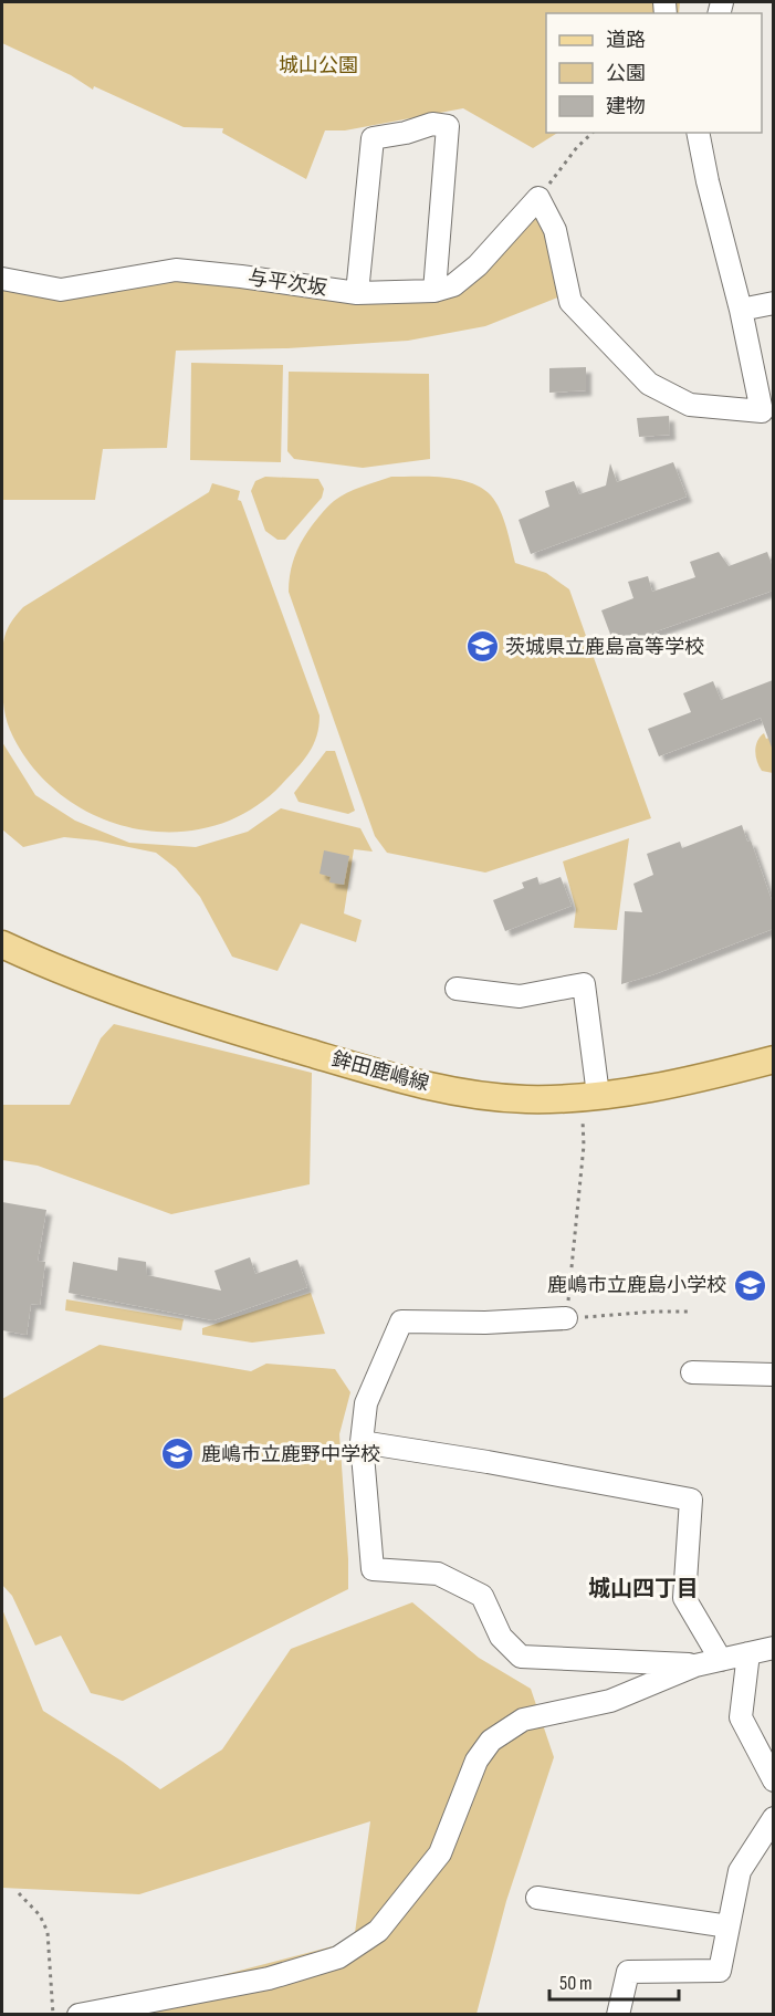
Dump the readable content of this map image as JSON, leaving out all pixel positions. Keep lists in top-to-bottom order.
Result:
{
  "streets": {
    "main road": ["鉾田鹿嶋線"],
    "street": ["与平次坂"]
  },
  "districts": ["城山四丁目"],
  "parks": ["城山公園"],
  "places": {
    "school or university": ["茨城県立鹿島高等学校", "鹿嶋市立鹿島小学校", "鹿嶋市立鹿野中学校"]
  },
  "legend": ["道路", "公園", "建物"],
  "scale_bar": "50 m"
}
